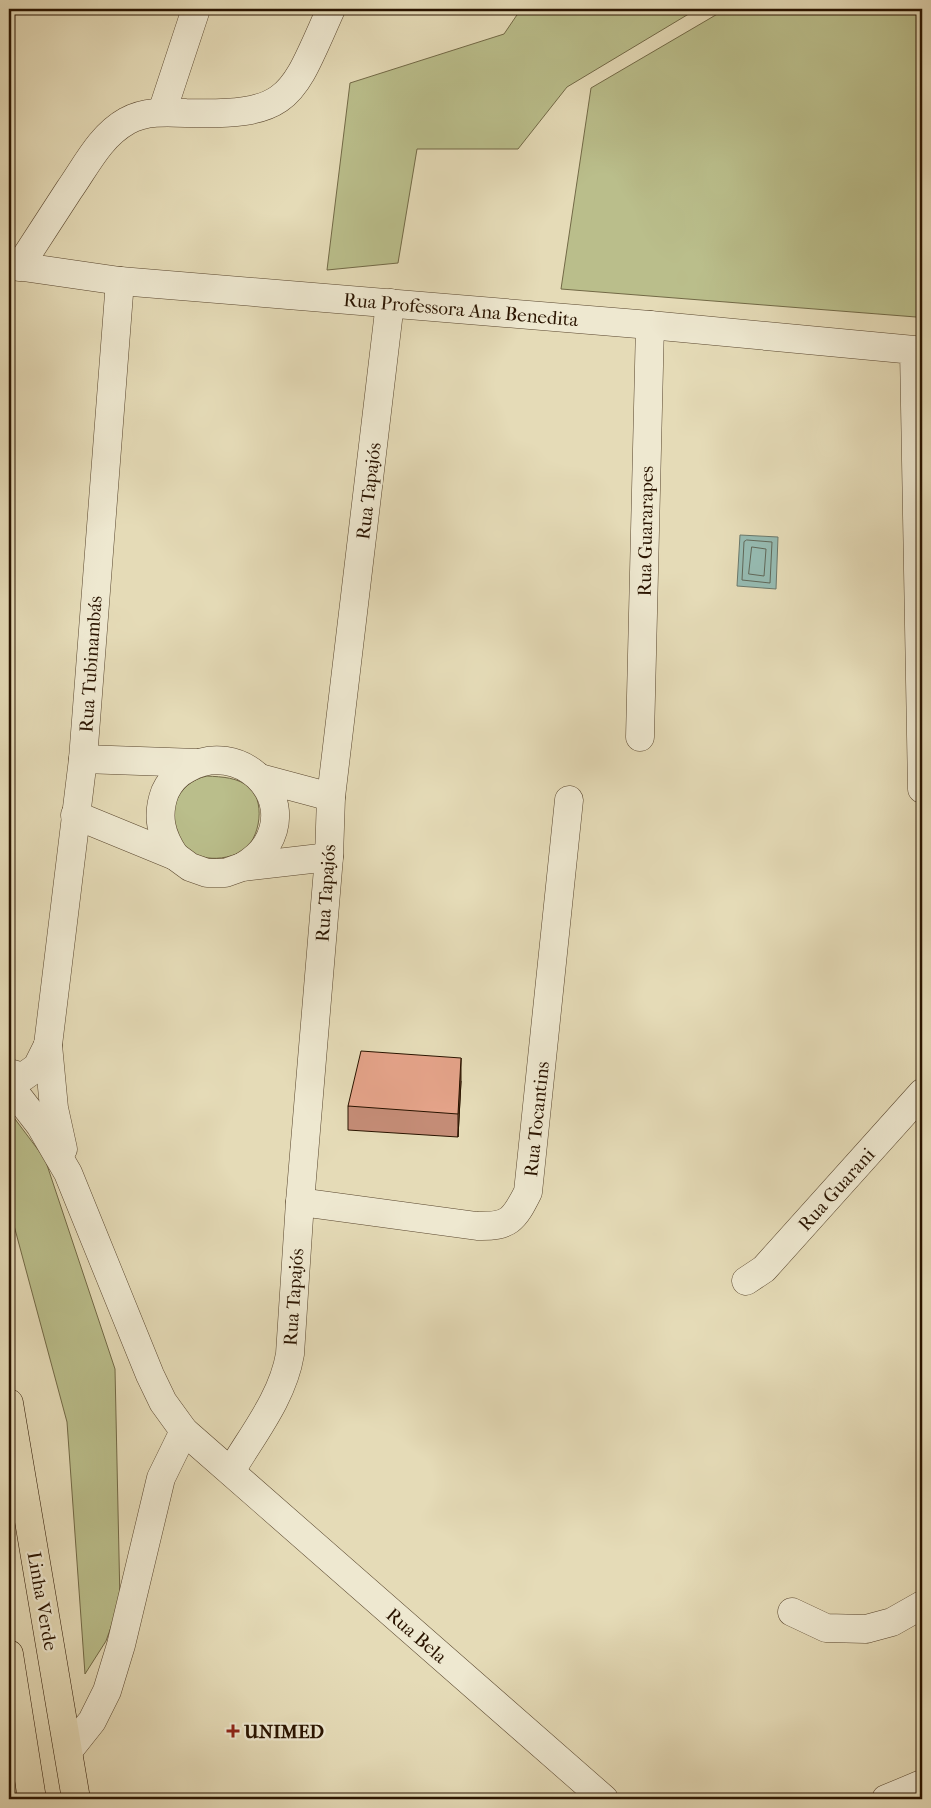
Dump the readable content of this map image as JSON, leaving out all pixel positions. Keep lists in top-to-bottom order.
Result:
{
  "streets": {
    "highway": ["Linha Verde"],
    "street": [
      "Rua Professora Ana Benedita",
      "Rua Tapajós",
      "Rua Guararapes",
      "Rua Tubinambás",
      "Rua Tocantins",
      "Rua Guarani",
      "Rua Bela"
    ]
  },
  "crossings": [
    ["Rua Professora Ana Benedita", "Rua Tapajós"],
    ["Rua Professora Ana Benedita", "Rua Guararapes"],
    ["Rua Professora Ana Benedita", "Rua Tubinambás"],
    ["Rua Tapajós", "Rua Tocantins"],
    ["Rua Tapajós", "Rua Bela"]
  ],
  "places": {
    "health": ["UNIMED"]
  }
}
